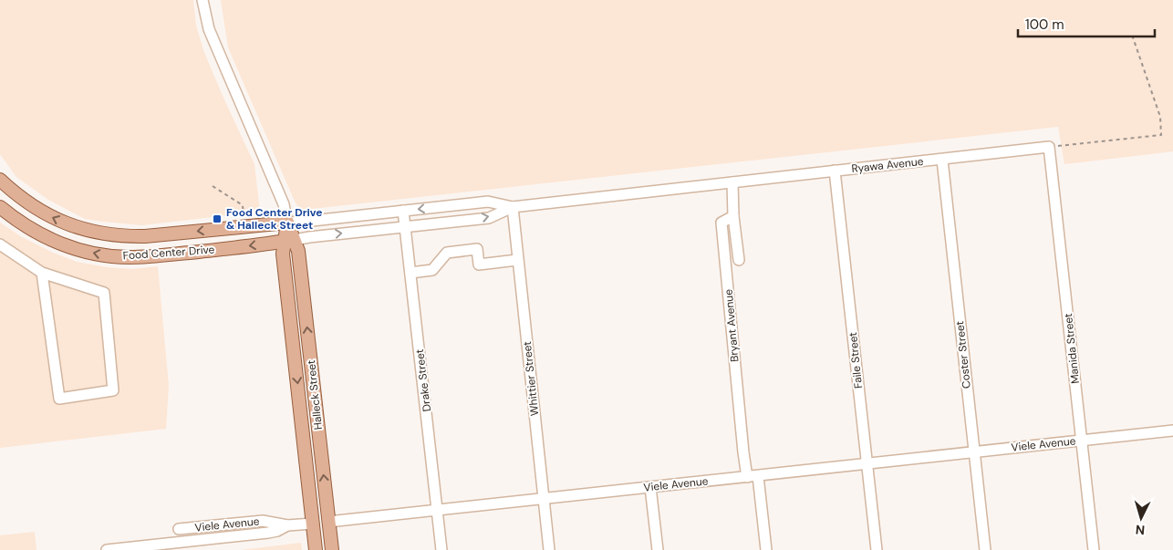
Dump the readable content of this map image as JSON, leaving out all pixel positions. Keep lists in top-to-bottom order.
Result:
{
  "streets": {
    "main road": ["Food Center Drive", "Halleck Street", "Viele Avenue"],
    "street": [
      "Ryawa Avenue",
      "Bryant Avenue",
      "Manida Street",
      "Coster Street",
      "Faile Street",
      "Whittier Street",
      "Drake Street"
    ]
  },
  "crossings": [
    ["Ryawa Avenue", "Food Center Drive"],
    ["Ryawa Avenue", "Manida Street"],
    ["Ryawa Avenue", "Coster Street"],
    ["Ryawa Avenue", "Faile Street"],
    ["Ryawa Avenue", "Whittier Street"],
    ["Ryawa Avenue", "Drake Street"],
    ["Ryawa Avenue", "Halleck Street"],
    ["Food Center Drive", "Halleck Street"],
    ["Bryant Avenue", "Viele Avenue"],
    ["Manida Street", "Viele Avenue"],
    ["Coster Street", "Viele Avenue"],
    ["Faile Street", "Viele Avenue"],
    ["Whittier Street", "Viele Avenue"],
    ["Drake Street", "Viele Avenue"],
    ["Halleck Street", "Viele Avenue"]
  ],
  "one_way": ["Food Center Drive"],
  "places": {
    "transit": ["Food Center Drive & Halleck Street"]
  },
  "scale_bar": "100 m",
  "north": "bottom"
}
